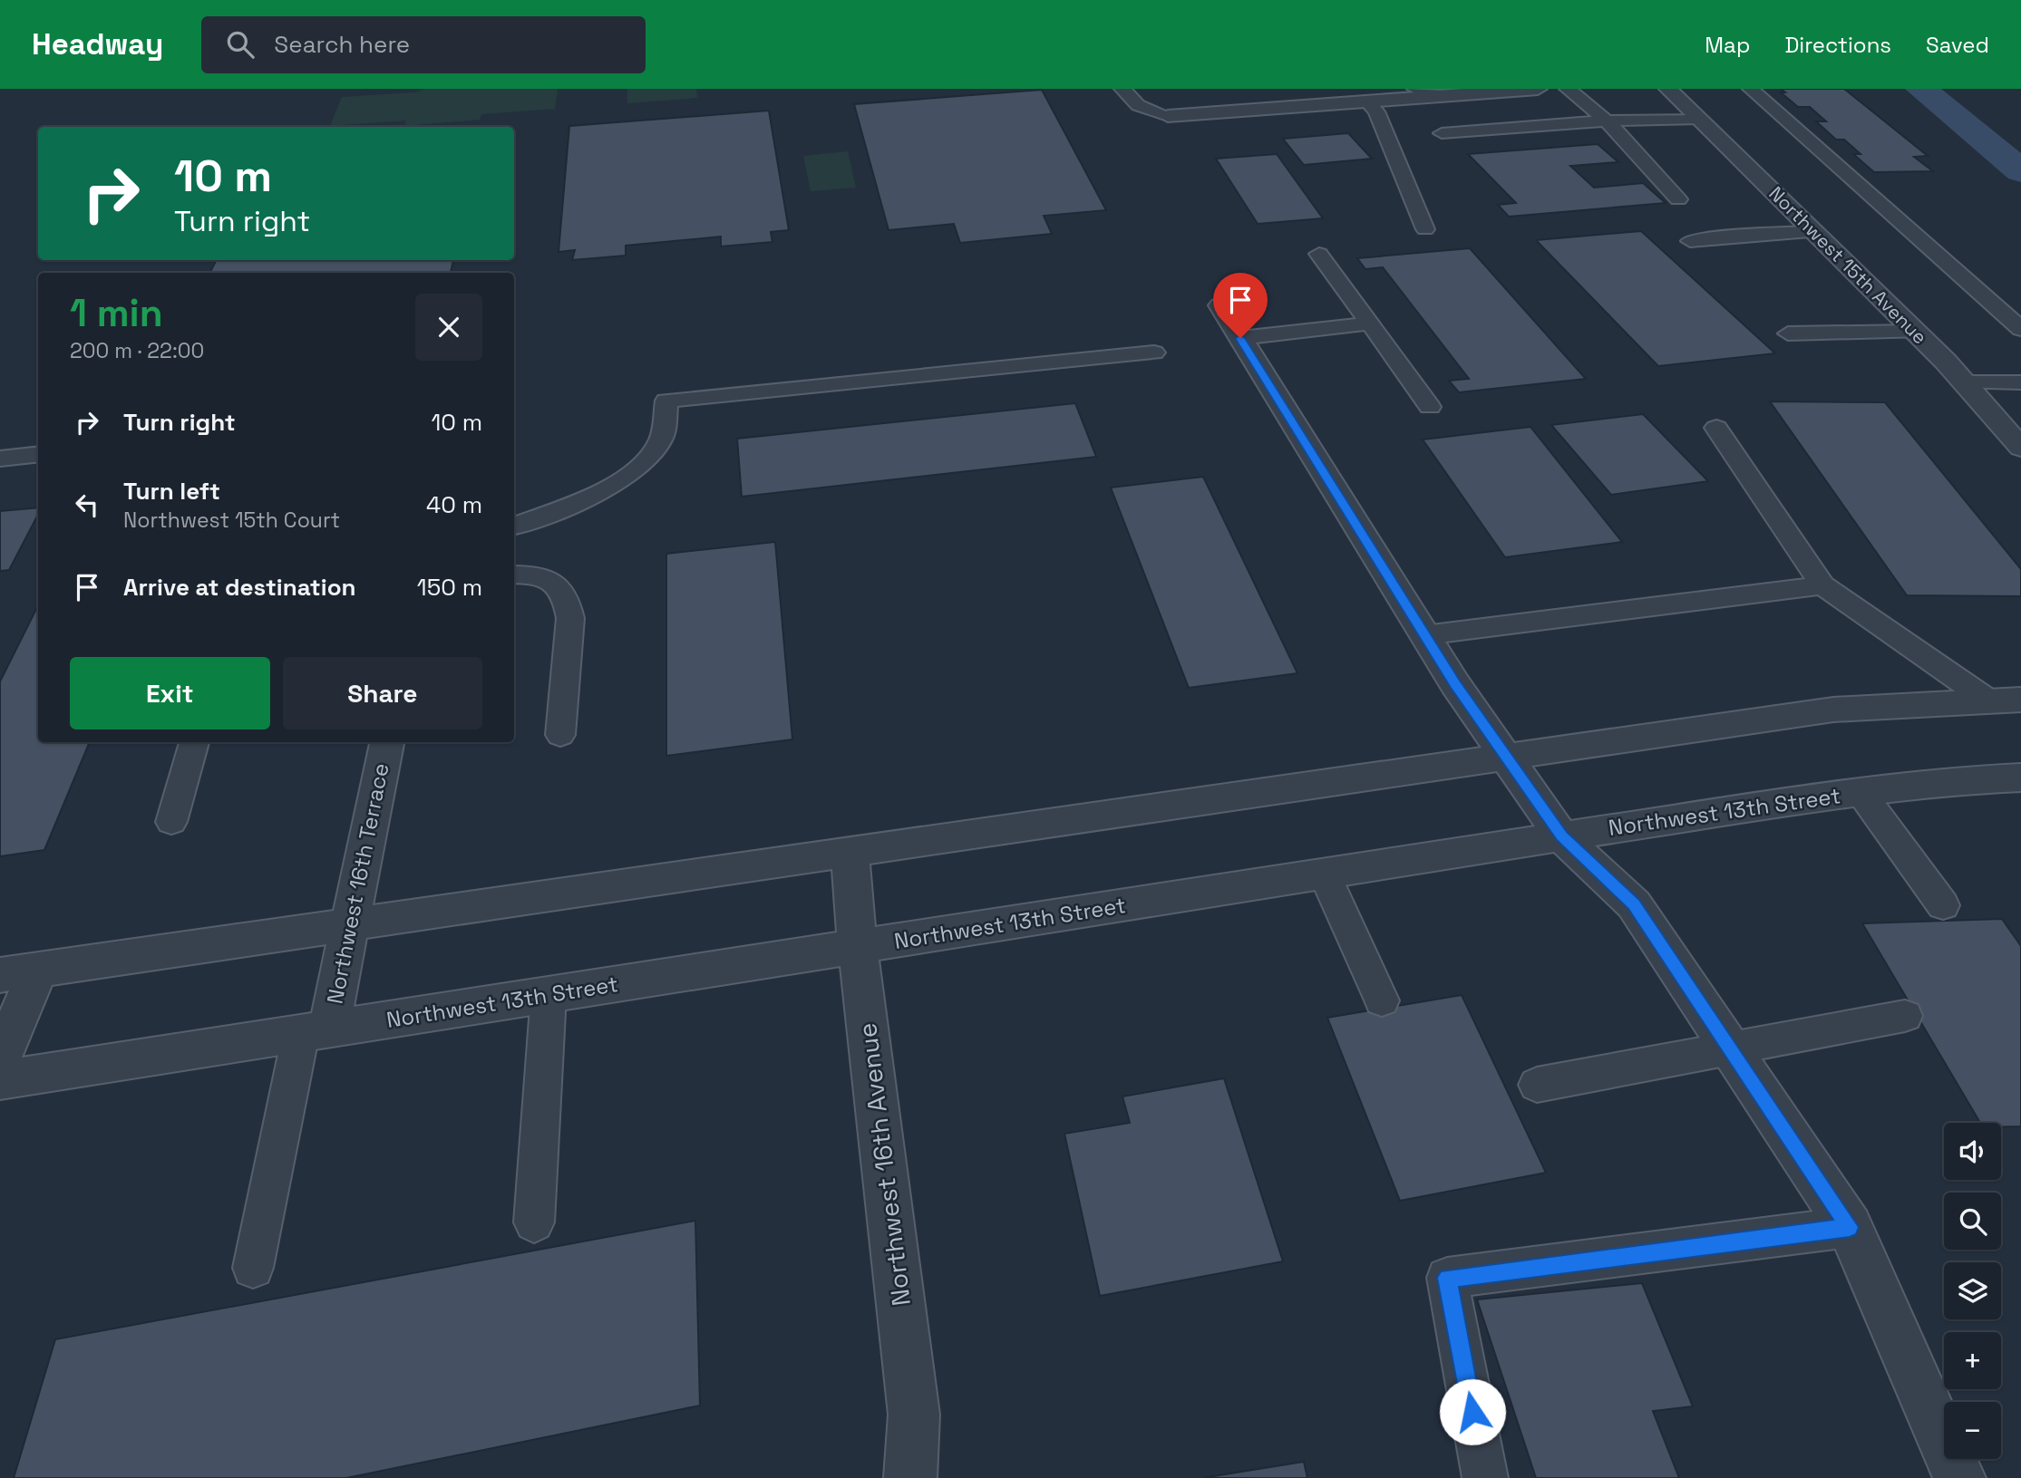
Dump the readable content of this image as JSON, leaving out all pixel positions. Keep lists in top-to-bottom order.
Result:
{
  "streets": {
    "street": [
      "Northwest 15th Avenue",
      "Northwest 13th Street",
      "Northwest 16th Terrace",
      "Northwest 16th Avenue"
    ]
  },
  "crossings": [
    ["Northwest 13th Street", "Northwest 16th Terrace"],
    ["Northwest 13th Street", "Northwest 16th Avenue"]
  ],
  "page": {
    "header": "Headway",
    "search": "Search here",
    "nav": ["Map", "Directions", "Saved"],
    "turn": ["10 m", "Turn right"],
    "heading": ["1 min", "200 m · 22:00"],
    "list": [
      {
        "name": "Turn right",
        "value": "10 m"
      },
      {
        "name": "Turn left",
        "note": "Northwest 15th Court",
        "value": "40 m"
      },
      {
        "name": "Arrive at destination",
        "value": "150 m"
      }
    ],
    "buttons": ["Exit", "Share"],
    "map_buttons": ["+", "−"]
  }
}
